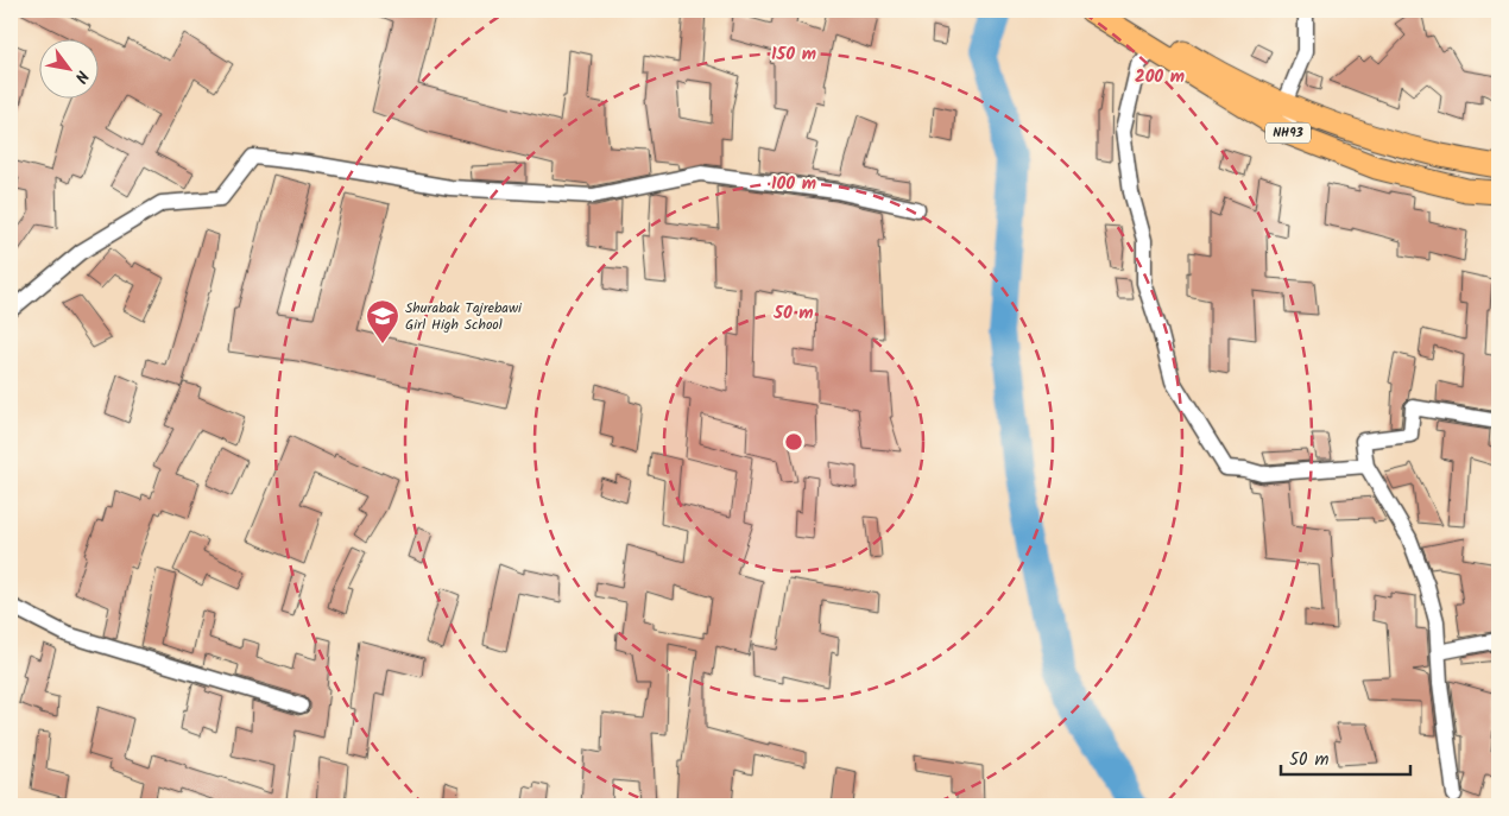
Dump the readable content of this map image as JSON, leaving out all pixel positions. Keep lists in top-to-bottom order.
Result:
{
  "streets": {
    "main road": ["NH93"]
  },
  "places": {
    "school or university": ["Shurabak Tajrebawi Girl High School"]
  },
  "scale_bar": "50 m",
  "north": "bottom right",
  "rings": [
    "150 m",
    "200 m",
    "100 m",
    "50 m"
  ]
}
